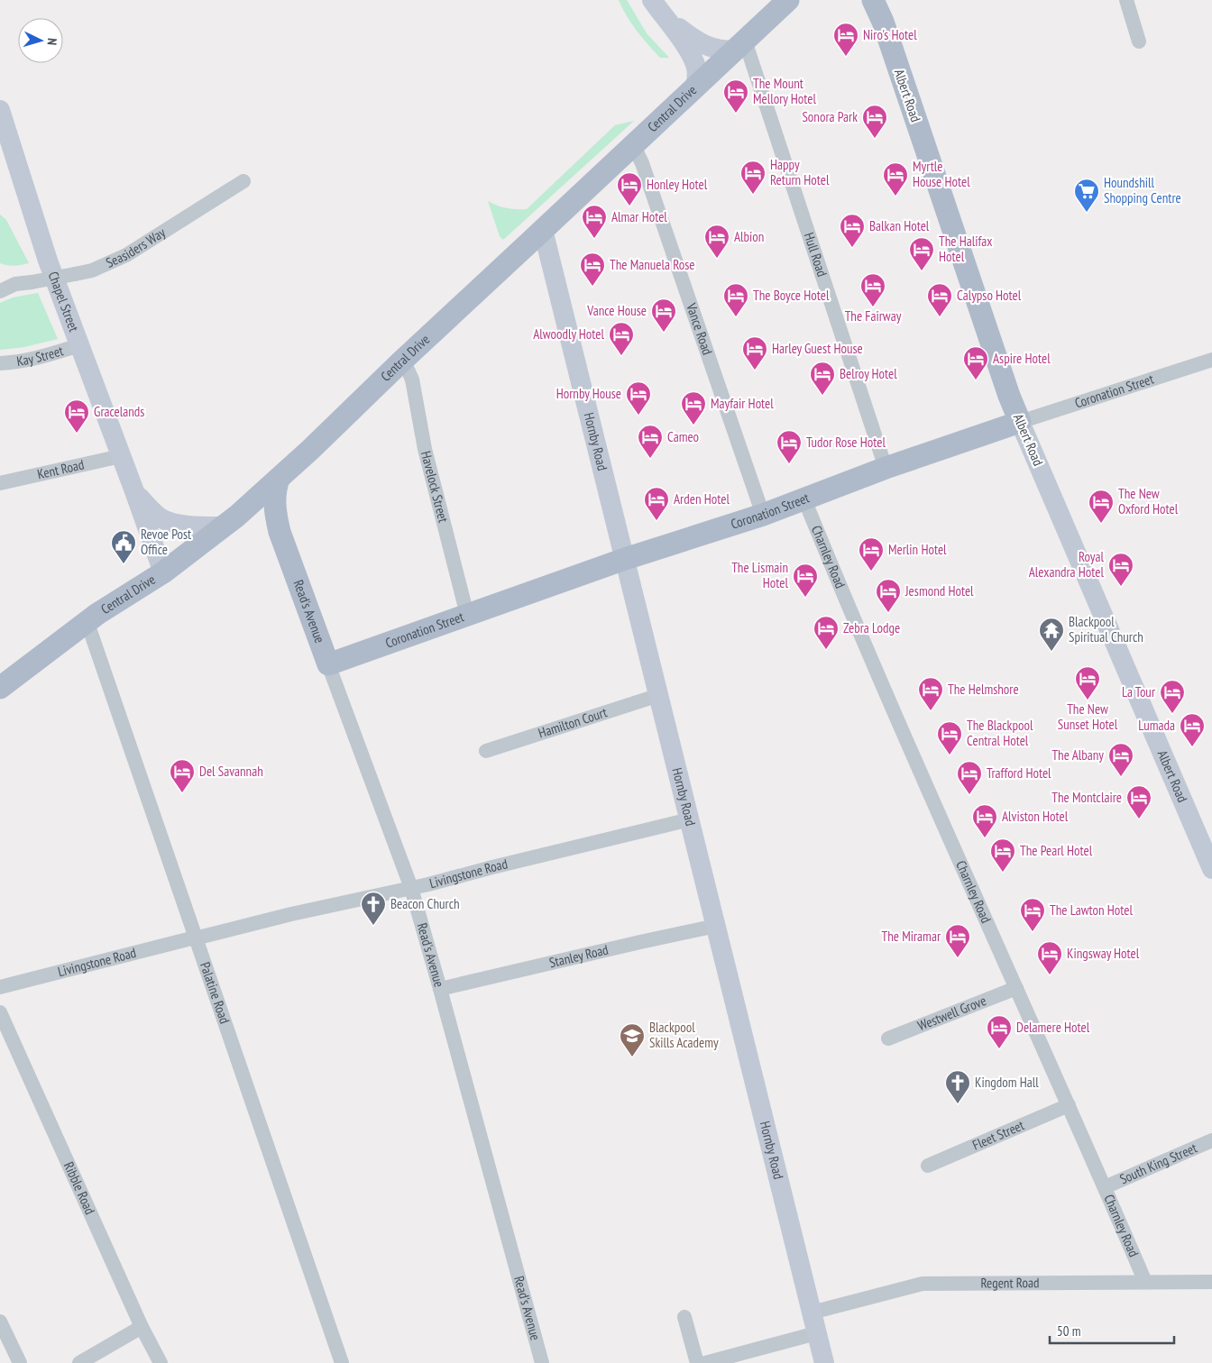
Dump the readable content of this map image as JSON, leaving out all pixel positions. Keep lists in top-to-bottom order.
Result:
{
  "streets": {
    "main road": [
      "Albert Road",
      "Central Drive",
      "Coronation Street",
      "Read's Avenue"
    ],
    "street": [
      "Seasiders Way",
      "Hull Road",
      "Chapel Street",
      "Vance Road",
      "Kay Street",
      "Hornby Road",
      "Kent Road",
      "Havelock Street",
      "Charnley Road",
      "Hamilton Court",
      "Livingstone Road",
      "Stanley Road",
      "Palatine Road",
      "Westwell Grove",
      "Fleet Street",
      "South King Street",
      "Ribble Road",
      "Regent Road"
    ]
  },
  "crossings": [
    ["Albert Road", "Coronation Street"],
    ["Central Drive", "Hull Road"],
    ["Central Drive", "Chapel Street"],
    ["Central Drive", "Vance Road"],
    ["Central Drive", "Hornby Road"],
    ["Central Drive", "Havelock Street"],
    ["Central Drive", "Read's Avenue"],
    ["Central Drive", "Palatine Road"],
    ["Hull Road", "Coronation Street"],
    ["Chapel Street", "Kay Street"],
    ["Chapel Street", "Kent Road"],
    ["Vance Road", "Coronation Street"],
    ["Coronation Street", "Hornby Road"],
    ["Coronation Street", "Havelock Street"],
    ["Coronation Street", "Charnley Road"],
    ["Coronation Street", "Read's Avenue"],
    ["Hornby Road", "Hamilton Court"],
    ["Hornby Road", "Livingstone Road"],
    ["Hornby Road", "Stanley Road"],
    ["Hornby Road", "Regent Road"],
    ["Charnley Road", "Westwell Grove"],
    ["Charnley Road", "Fleet Street"],
    ["Charnley Road", "South King Street"],
    ["Charnley Road", "Regent Road"],
    ["Read's Avenue", "Livingstone Road"],
    ["Read's Avenue", "Stanley Road"],
    ["Livingstone Road", "Palatine Road"]
  ],
  "places": {
    "hotel": [
      "Niro's Hotel",
      "The Mount Mellory Hotel",
      "Sonora Park",
      "Happy Return Hotel",
      "Myrtle House Hotel",
      "Honley Hotel",
      "Almar Hotel",
      "Balkan Hotel",
      "Albion",
      "The Halifax Hotel",
      "The Manuela Rose",
      "The Fairway",
      "The Boyce Hotel",
      "Calypso Hotel",
      "Vance House",
      "Alwoodly Hotel",
      "Harley Guest House",
      "Aspire Hotel",
      "Belroy Hotel",
      "Hornby House",
      "Mayfair Hotel",
      "Gracelands",
      "Cameo",
      "Tudor Rose Hotel",
      "Arden Hotel",
      "The New Oxford Hotel",
      "Merlin Hotel",
      "Royal Alexandra Hotel",
      "The Lismain Hotel",
      "Jesmond Hotel",
      "Zebra Lodge",
      "The New Sunset Hotel",
      "The Helmshore",
      "La Tour",
      "Lumada",
      "The Blackpool Central Hotel",
      "The Albany",
      "Del Savannah",
      "Trafford Hotel",
      "The Montclaire",
      "Alviston Hotel",
      "The Pearl Hotel",
      "The Lawton Hotel",
      "The Miramar",
      "Kingsway Hotel",
      "Delamere Hotel"
    ],
    "supermarket": ["Houndshill Shopping Centre"],
    "public building": ["Revoe Post Office"],
    "temple": ["Blackpool Spiritual Church"],
    "church": ["Beacon Church", "Kingdom Hall"],
    "school or university": ["Blackpool Skills Academy"]
  },
  "scale_bar": "50 m",
  "north": "right"
}
